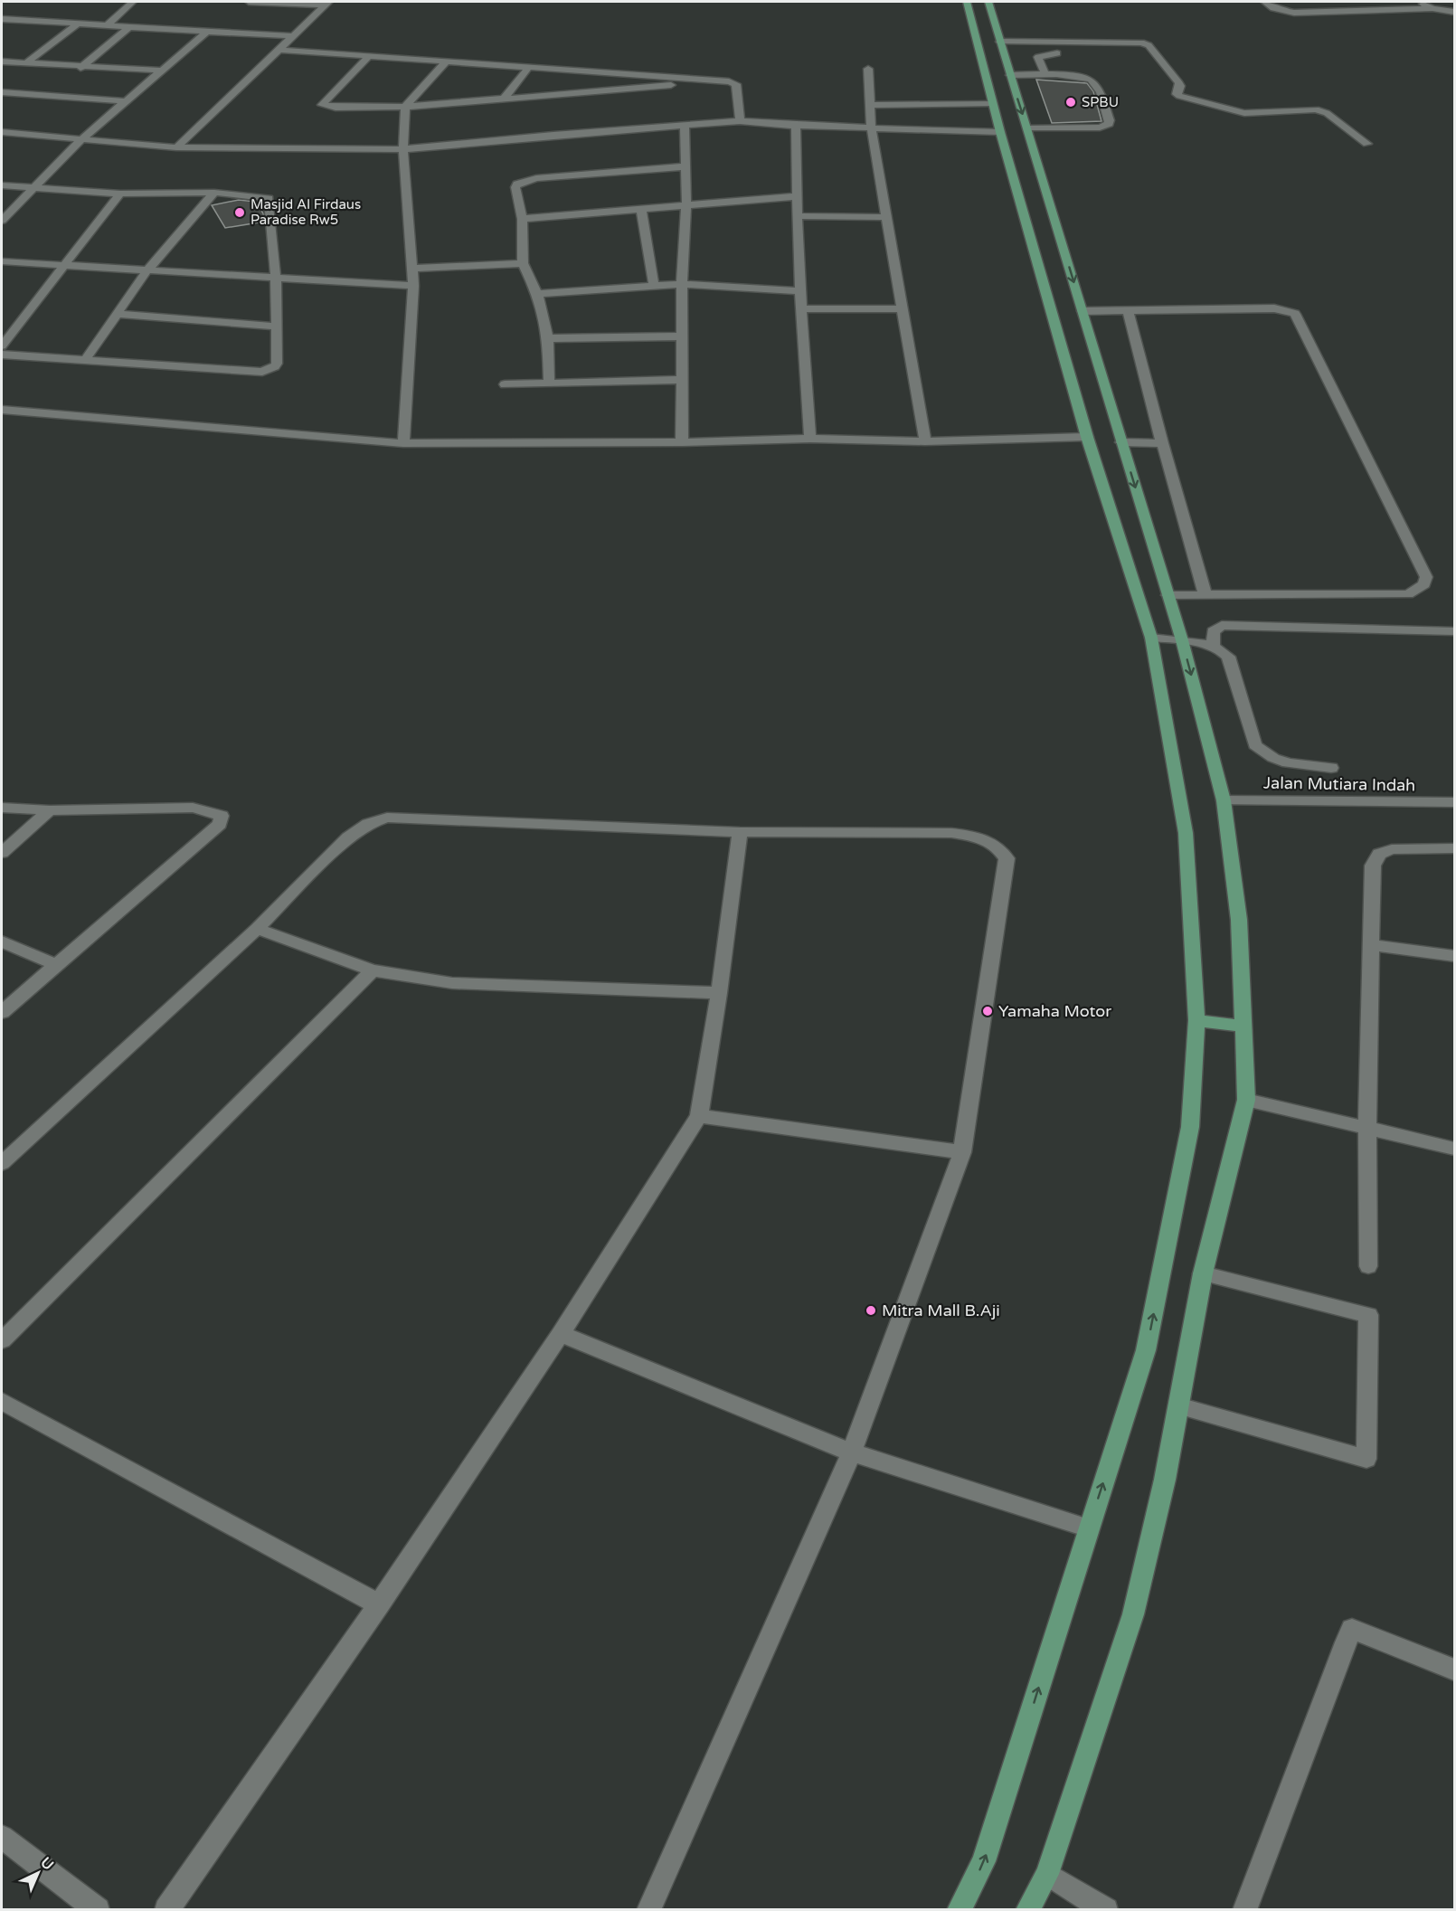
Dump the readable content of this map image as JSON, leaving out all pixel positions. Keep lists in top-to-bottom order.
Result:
{
  "streets": {
    "street": ["Jalan Mutiara Indah"]
  },
  "places": [
    "SPBU",
    "Masjid Al Firdaus Paradise Rw5",
    "Yamaha Motor",
    "Mitra Mall B.Aji"
  ],
  "north": "top right"
}
